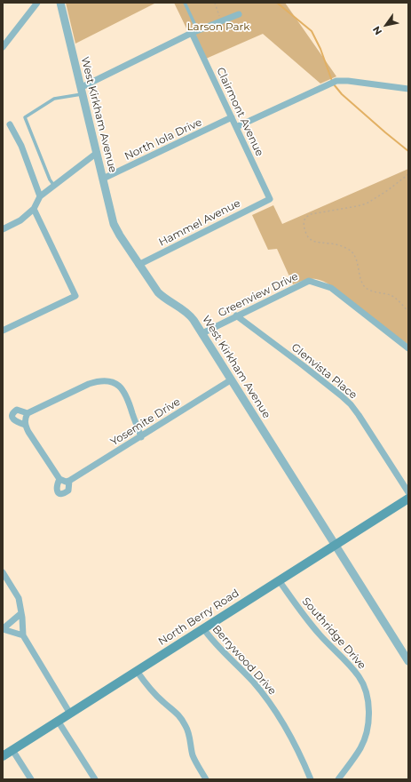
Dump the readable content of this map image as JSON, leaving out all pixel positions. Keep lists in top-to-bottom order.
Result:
{
  "streets": {
    "main road": ["North Berry Road"],
    "street": [
      "Clairmont Avenue",
      "West Kirkham Avenue",
      "North Iola Drive",
      "Hammel Avenue",
      "Greenview Drive",
      "Glenvista Place",
      "Yosemite Drive",
      "Southridge Drive",
      "Berrywood Drive"
    ]
  },
  "crossings": [
    ["Clairmont Avenue", "North Iola Drive"],
    ["Clairmont Avenue", "Hammel Avenue"],
    ["West Kirkham Avenue", "North Iola Drive"],
    ["West Kirkham Avenue", "Hammel Avenue"],
    ["West Kirkham Avenue", "Greenview Drive"],
    ["West Kirkham Avenue", "Yosemite Drive"],
    ["West Kirkham Avenue", "North Berry Road"],
    ["Greenview Drive", "Glenvista Place"],
    ["North Berry Road", "Southridge Drive"],
    ["North Berry Road", "Berrywood Drive"]
  ],
  "parks": ["Larson Park"],
  "north": "bottom left"
}
